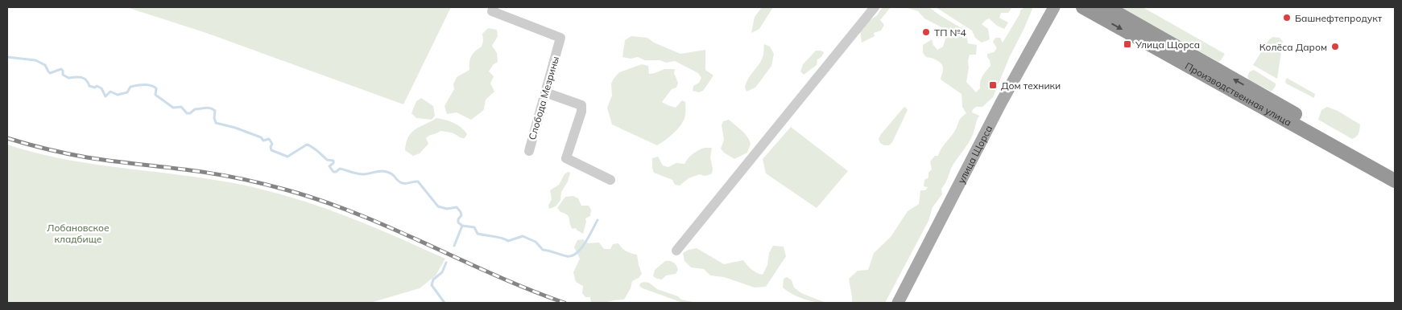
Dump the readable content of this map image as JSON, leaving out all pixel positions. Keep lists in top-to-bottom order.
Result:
{
  "streets": {
    "highway": ["Производственная улица"],
    "main road": ["улица Щорса"],
    "street": ["Слобода Мезрины"]
  },
  "parks": ["Лобановское кладбище"],
  "places": {
    "other": ["Башнефтепродукт", "ТП №4", "Колёса Даром"],
    "transit": ["Улица Щорса", "Дом техники"]
  }
}
